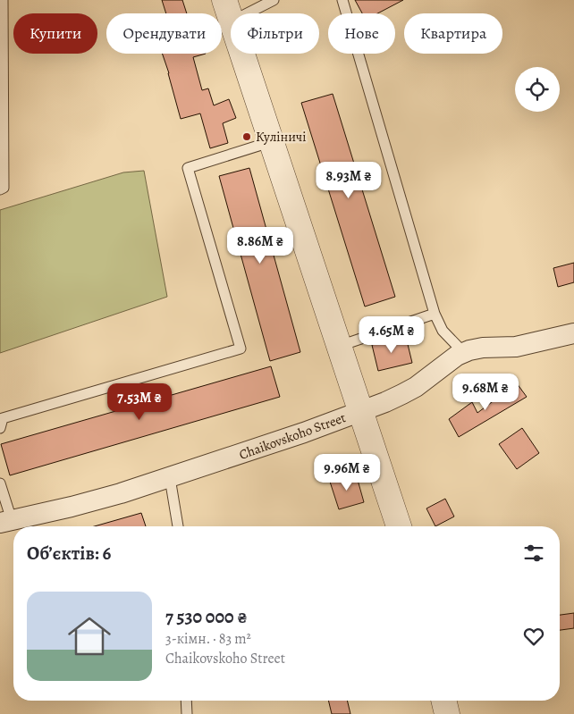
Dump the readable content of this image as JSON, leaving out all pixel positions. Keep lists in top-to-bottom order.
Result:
{
  "streets": {
    "street": ["Chaikovskoho Street"]
  },
  "places": ["Куліничі"],
  "page": {
    "chip": [
      "Купити",
      "Орендувати",
      "Фільтри",
      "Нове",
      "Квартира"
    ],
    "price": [
      "8.93M ₴",
      "8.86M ₴",
      "4.65M ₴",
      "9.68M ₴",
      "7.53M ₴",
      "9.96M ₴"
    ],
    "heading": "Об’єктів: 6",
    "list": [
      {
        "name": "7 530 000 ₴",
        "note": "3-кімн. · 83 m² · Chaikovskoho Street"
      }
    ]
  }
}
